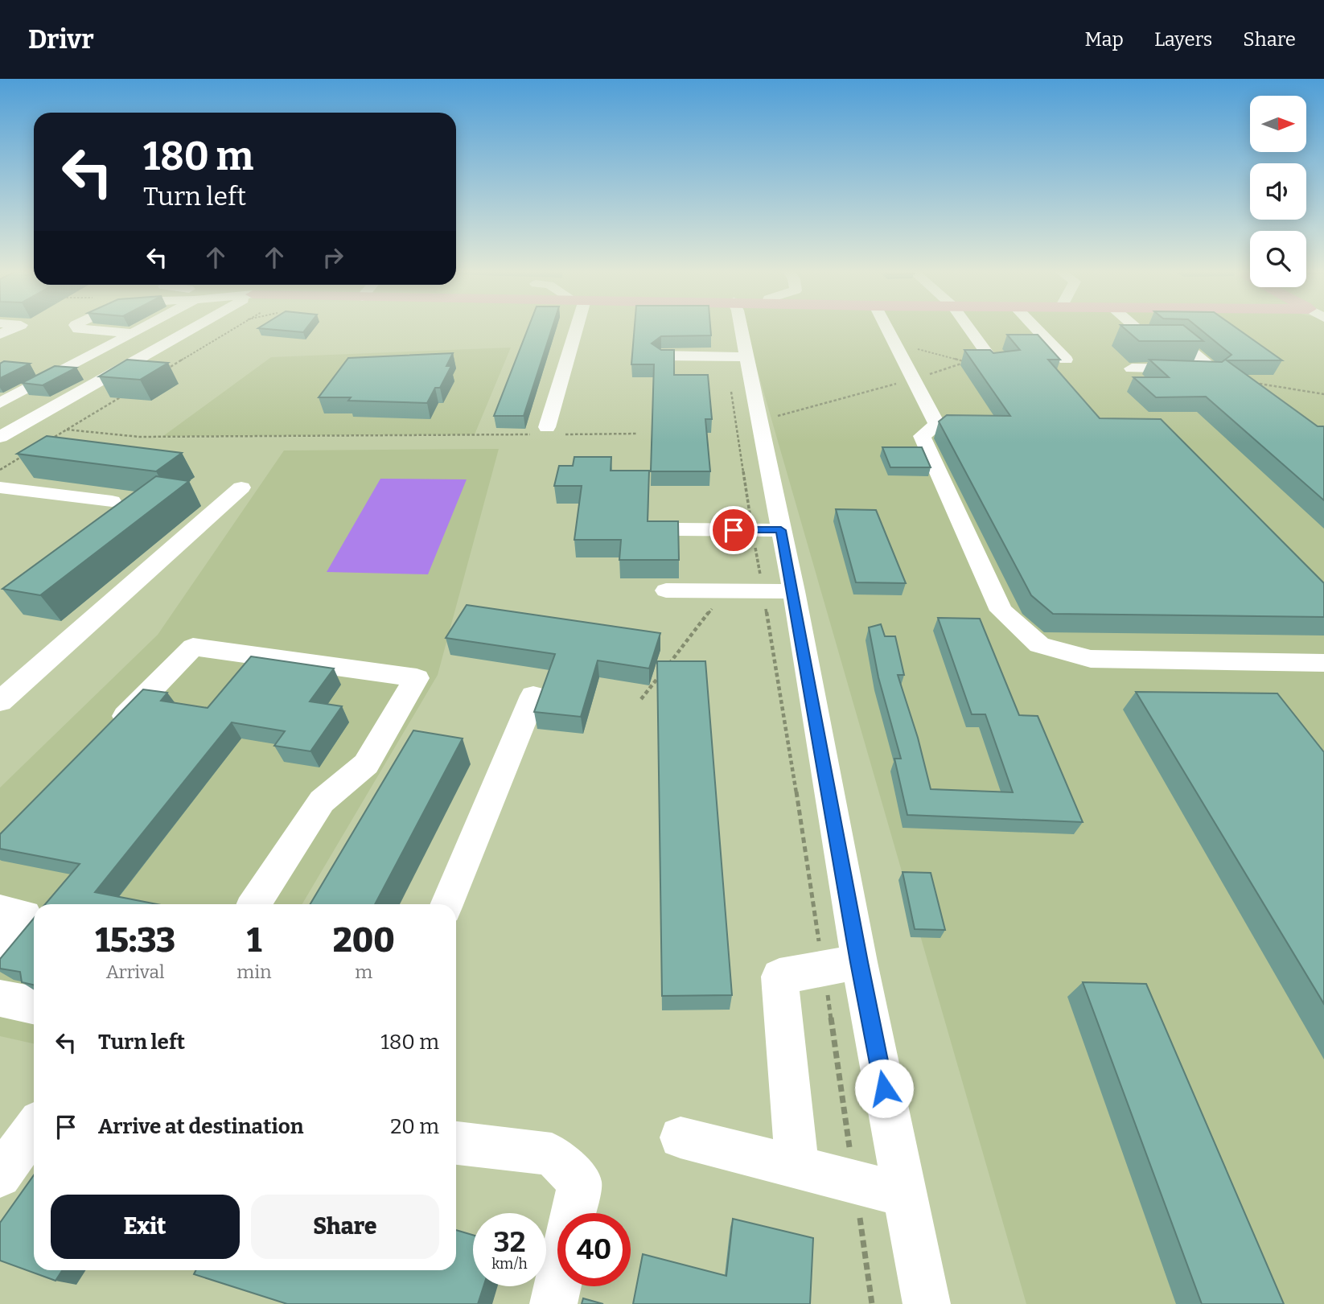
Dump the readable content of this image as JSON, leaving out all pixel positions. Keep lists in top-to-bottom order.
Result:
{
  "north": "right",
  "page": {
    "header": "Drivr",
    "nav": ["Map", "Layers", "Share"],
    "turn": ["180 m", "Turn left"],
    "eta": [
      "15:33",
      "Arrival",
      "1",
      "min",
      "200",
      "m"
    ],
    "list": [
      {
        "name": "Turn left",
        "value": "180 m"
      },
      {
        "name": "Arrive at destination",
        "value": "20 m"
      }
    ],
    "buttons": ["Exit", "Share"],
    "speed": "32 km/h",
    "limit": "40"
  }
}
